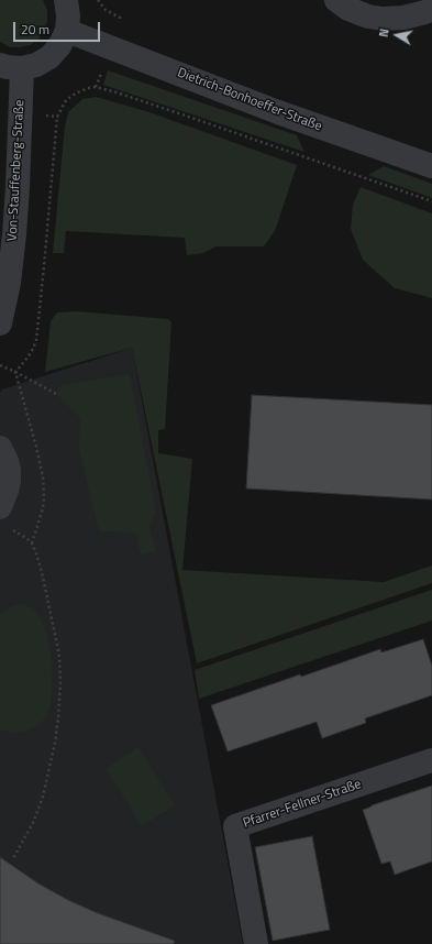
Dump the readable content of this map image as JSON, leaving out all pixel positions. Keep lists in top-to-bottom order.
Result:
{
  "streets": {
    "street": ["Dietrich-Bonhoeffer-Straße", "Von-Stauffenberg-Straße", "Pfarrer-Fellner-Straße"]
  },
  "scale_bar": "20 m",
  "north": "left"
}
